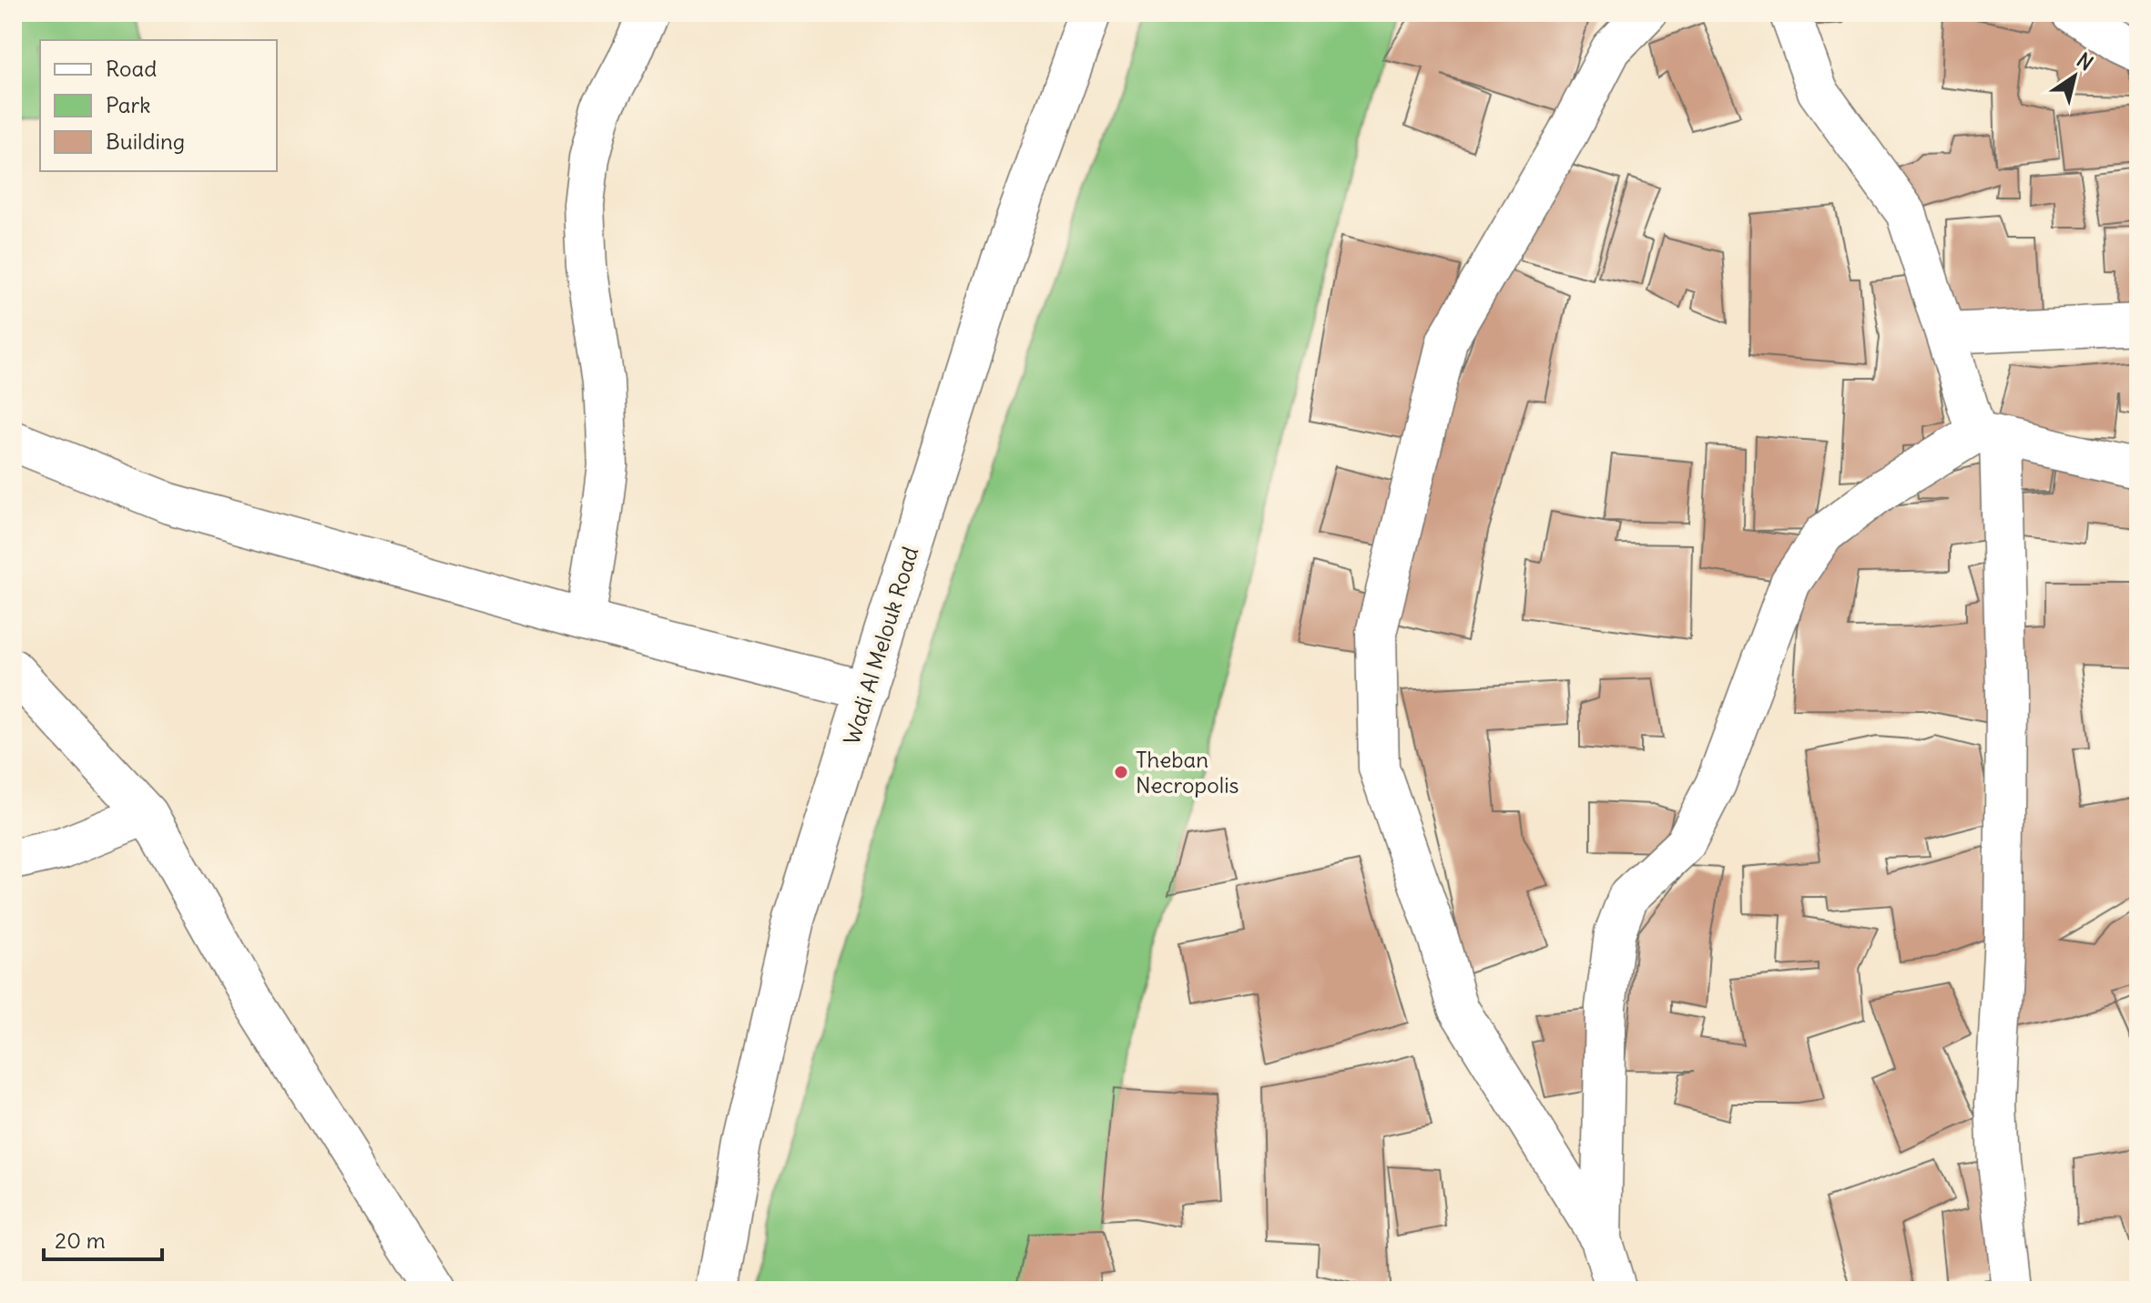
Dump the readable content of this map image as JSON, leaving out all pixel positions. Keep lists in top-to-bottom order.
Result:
{
  "streets": {
    "street": ["Wadi Al Melouk Road"]
  },
  "places": ["Theban Necropolis"],
  "legend": ["Road", "Park", "Building"],
  "scale_bar": "20 m",
  "north": "top right"
}
